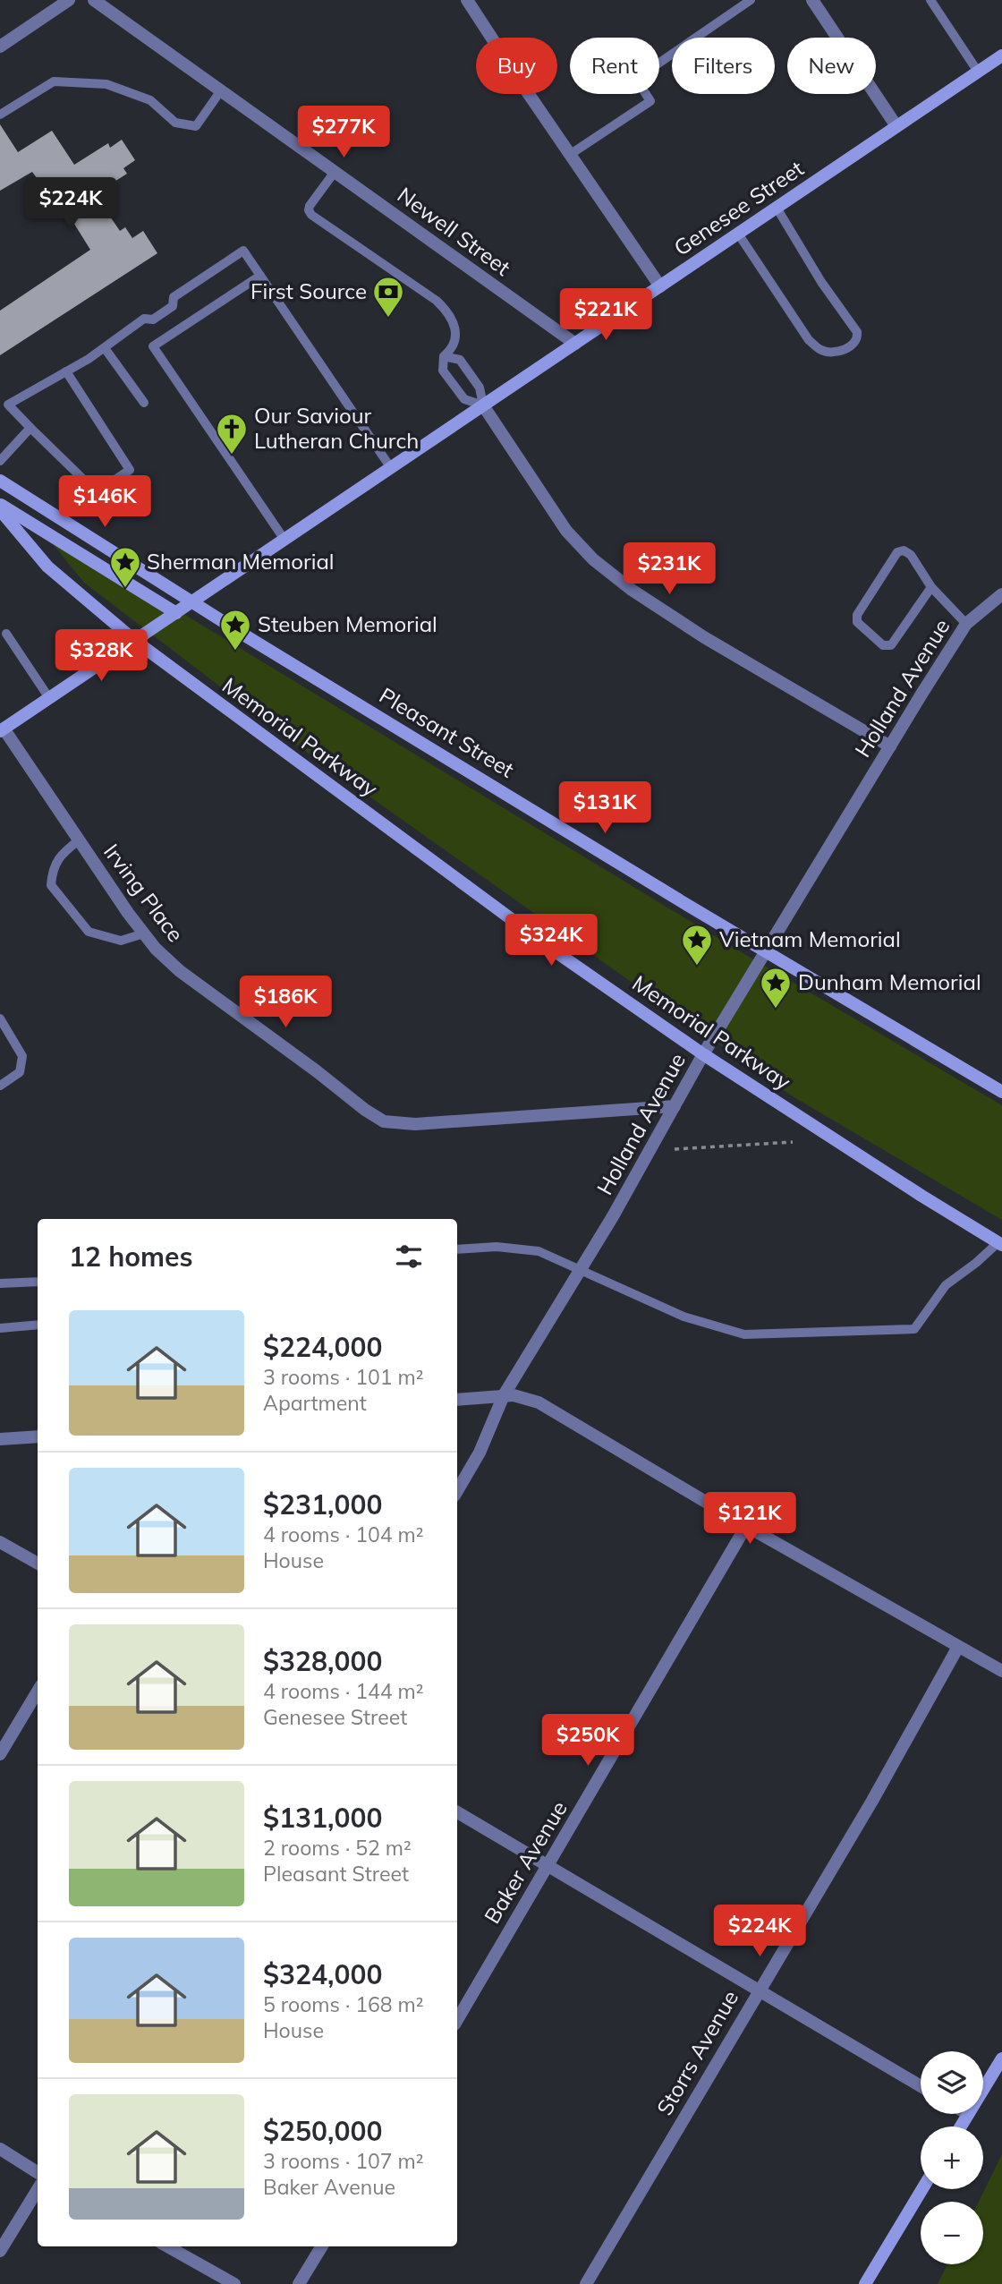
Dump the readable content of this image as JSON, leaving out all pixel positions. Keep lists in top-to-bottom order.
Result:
{
  "streets": {
    "street": [
      "Genesee Street",
      "Newell Street",
      "Holland Avenue",
      "Pleasant Street",
      "Memorial Parkway",
      "Irving Place",
      "Baker Avenue",
      "Storrs Avenue"
    ]
  },
  "crossings": [
    ["Genesee Street", "Newell Street"],
    ["Genesee Street", "Pleasant Street"],
    ["Genesee Street", "Memorial Parkway"],
    ["Genesee Street", "Irving Place"],
    ["Holland Avenue", "Pleasant Street"],
    ["Holland Avenue", "Memorial Parkway"],
    ["Holland Avenue", "Irving Place"]
  ],
  "places": {
    "bank": ["First Source"],
    "church": ["Our Saviour Lutheran Church"],
    "place": [
      "Sherman Memorial",
      "Steuben Memorial",
      "Vietnam Memorial",
      "Dunham Memorial"
    ]
  },
  "page": {
    "chip": [
      "Buy",
      "Rent",
      "Filters",
      "New"
    ],
    "price": [
      "$277K",
      "$224K",
      "$221K",
      "$146K",
      "$231K",
      "$328K",
      "$131K",
      "$324K",
      "$186K",
      "$121K",
      "$250K",
      "$224K"
    ],
    "heading": "12 homes",
    "list": [
      {
        "name": "$224,000",
        "note": "3 rooms · 101 m² · Apartment"
      },
      {
        "name": "$231,000",
        "note": "4 rooms · 104 m² · House"
      },
      {
        "name": "$328,000",
        "note": "4 rooms · 144 m² · Genesee Street"
      },
      {
        "name": "$131,000",
        "note": "2 rooms · 52 m² · Pleasant Street"
      },
      {
        "name": "$324,000",
        "note": "5 rooms · 168 m² · House"
      },
      {
        "name": "$250,000",
        "note": "3 rooms · 107 m² · Baker Avenue"
      }
    ],
    "map_buttons": ["+", "−"]
  }
}
